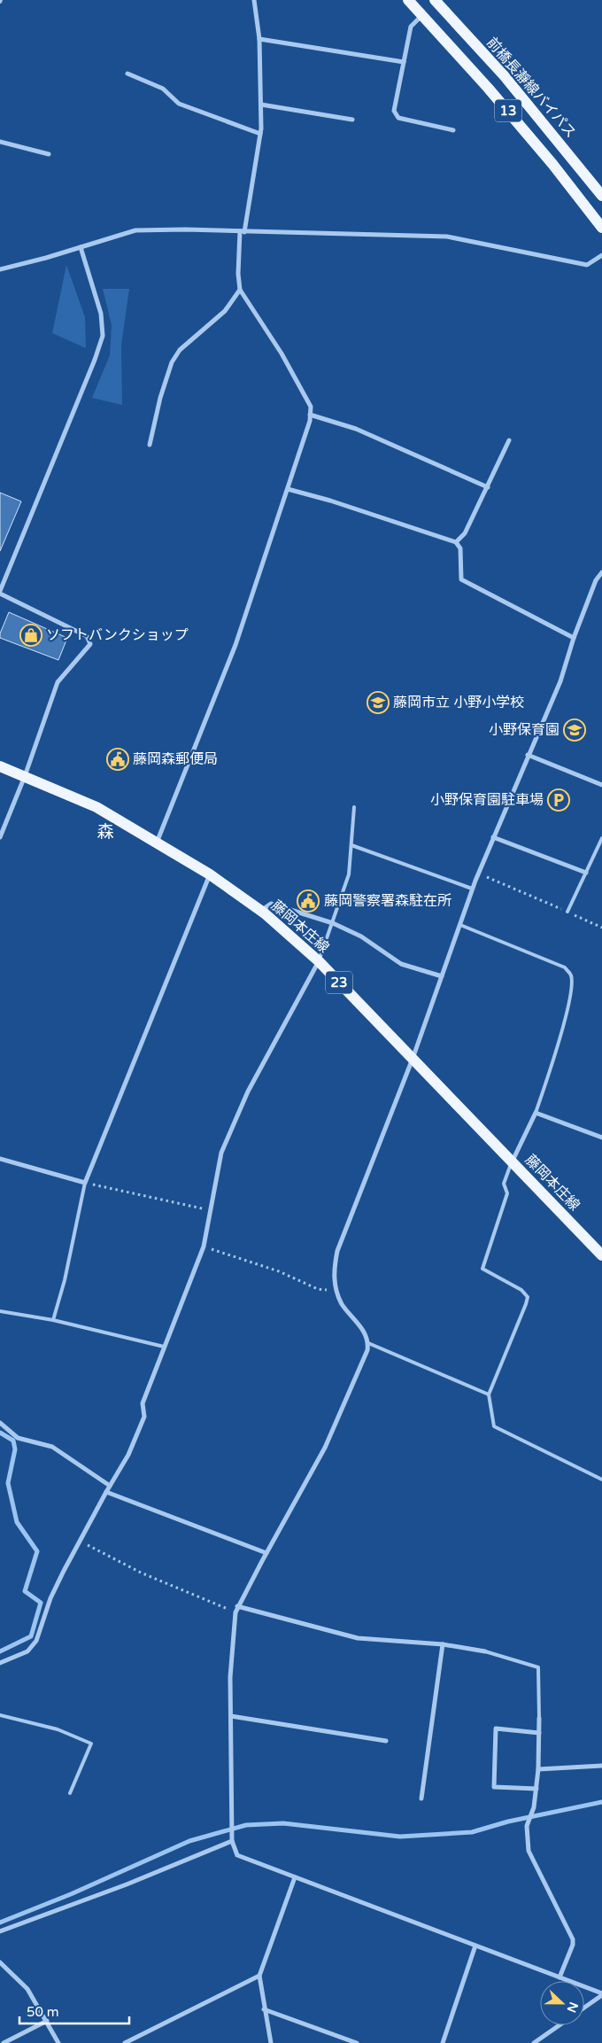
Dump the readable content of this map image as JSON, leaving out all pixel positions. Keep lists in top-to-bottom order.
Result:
{
  "streets": {
    "main road": [
      "前橋長瀞線バイパス",
      "13",
      "藤岡本庄線",
      "23"
    ]
  },
  "districts": ["森"],
  "places": {
    "shop": ["ソフトバンクショップ"],
    "school or university": ["藤岡市立 小野小学校", "小野保育園"],
    "public building": ["藤岡森郵便局", "藤岡警察署森駐在所"],
    "parking": ["小野保育園駐車場"]
  },
  "scale_bar": "50 m",
  "north": "right"
}
